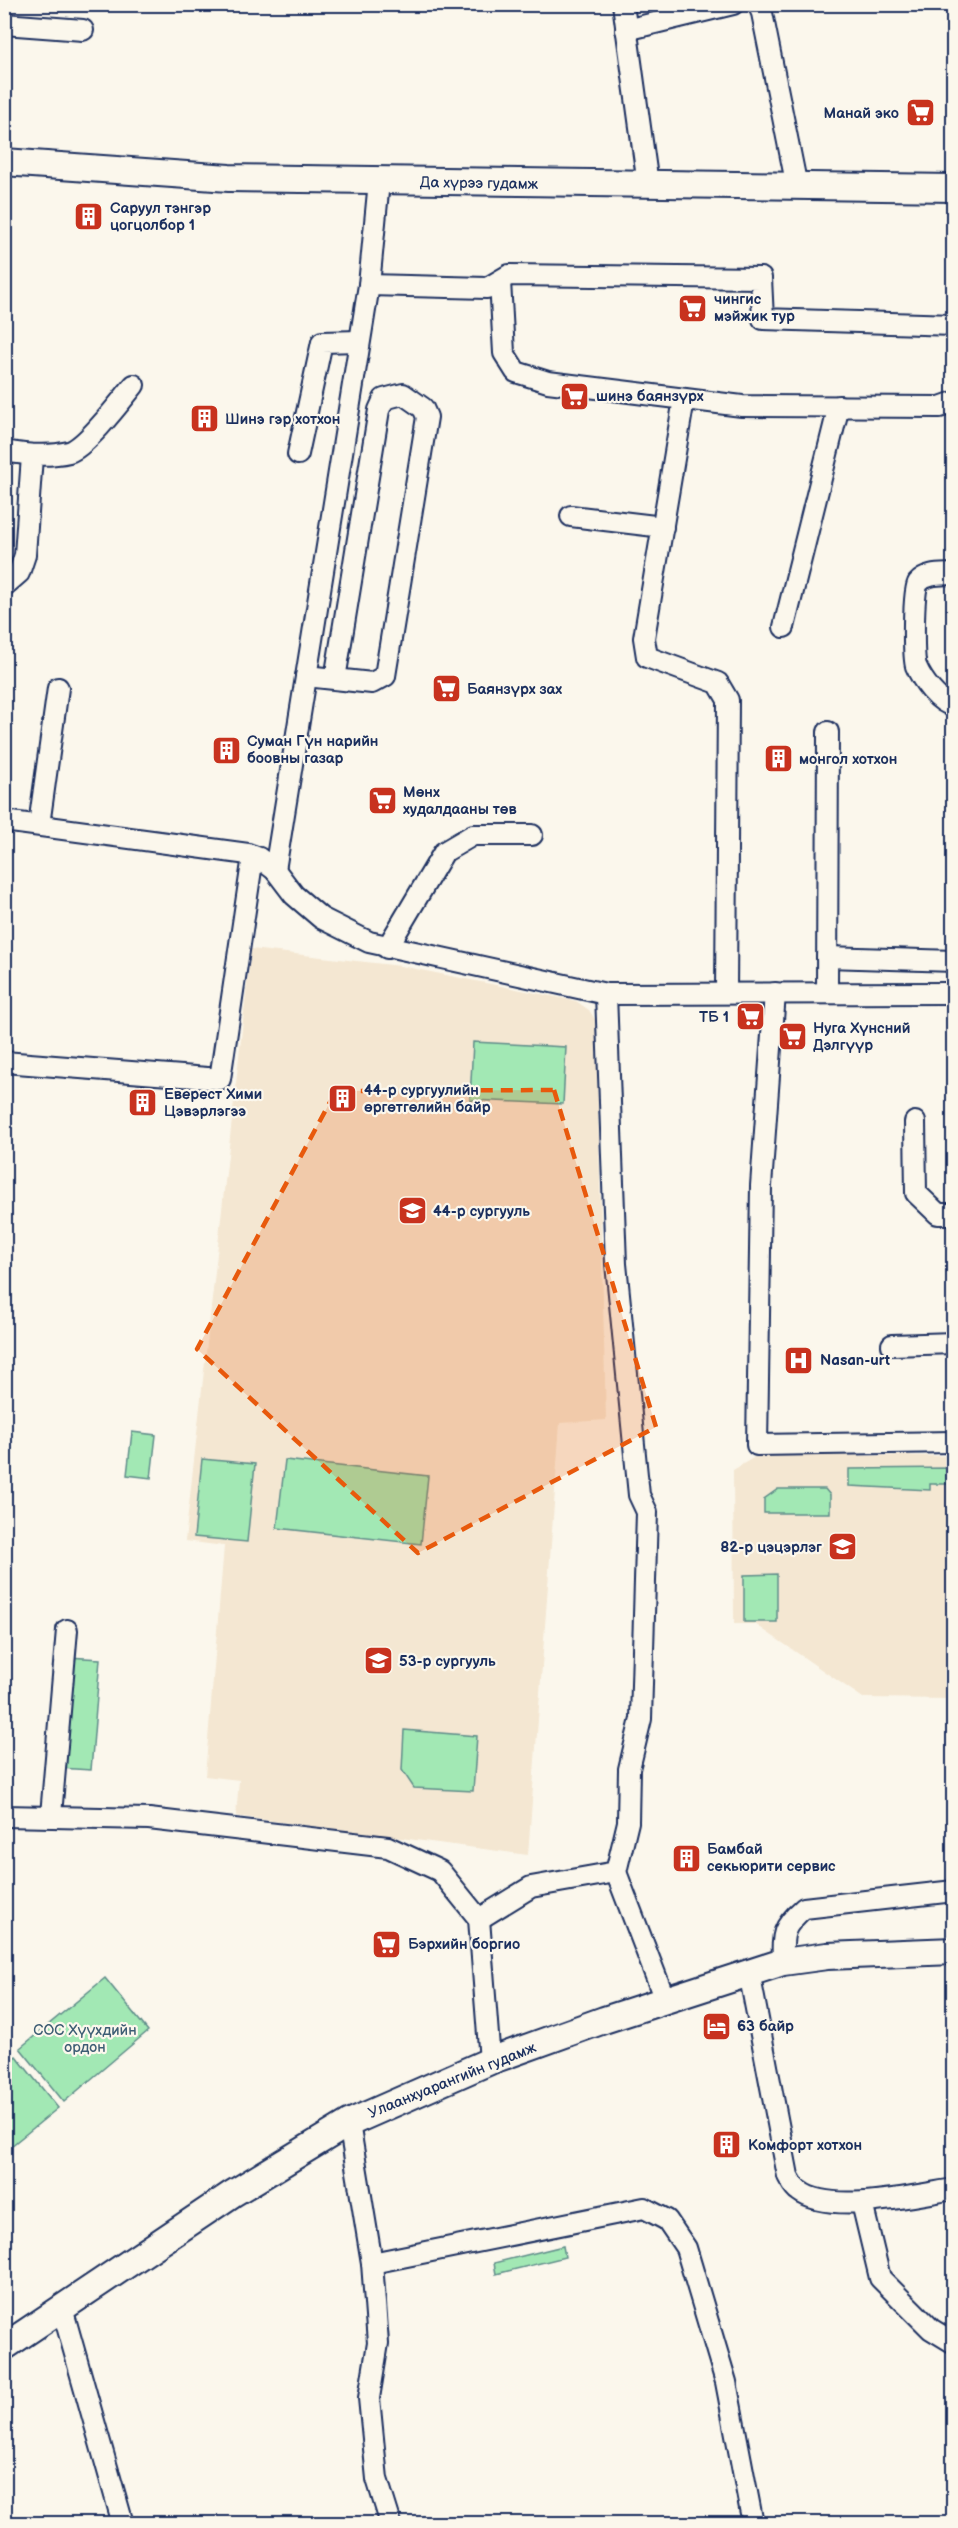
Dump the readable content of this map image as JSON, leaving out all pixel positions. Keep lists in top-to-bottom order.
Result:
{
  "streets": {
    "main road": ["Да хүрээ гудамж", "Улаанхуарангийн гудамж"]
  },
  "parks": ["СОС Хүүхдийн ордон"],
  "places": {
    "supermarket": [
      "Манай эко",
      "чингис мэйжик тур",
      "шинэ баянзүрх",
      "Баянзүрх зах",
      "Мөнх худалдааны төв",
      "ТБ 1",
      "Нуга Хүнсний Дэлгүүр",
      "Бэрхийн боргио"
    ],
    "building": [
      "Саруул тэнгэр цогцолбор 1",
      "Шинэ гэр хотхон",
      "Суман Гүн нарийн боовны газар",
      "монгол хотхон",
      "44-р сургуулийн өргөтгөлийн байр",
      "Еверест Хими Цэвэрлэгээ",
      "Бамбай секьюрити сервис",
      "Комфорт хотхон"
    ],
    "school or university": ["44-р сургууль", "82-р цэцэрлэг", "53-р сургууль"],
    "hospital": ["Nasan-urt"],
    "hotel": ["63 байр"]
  }
}
